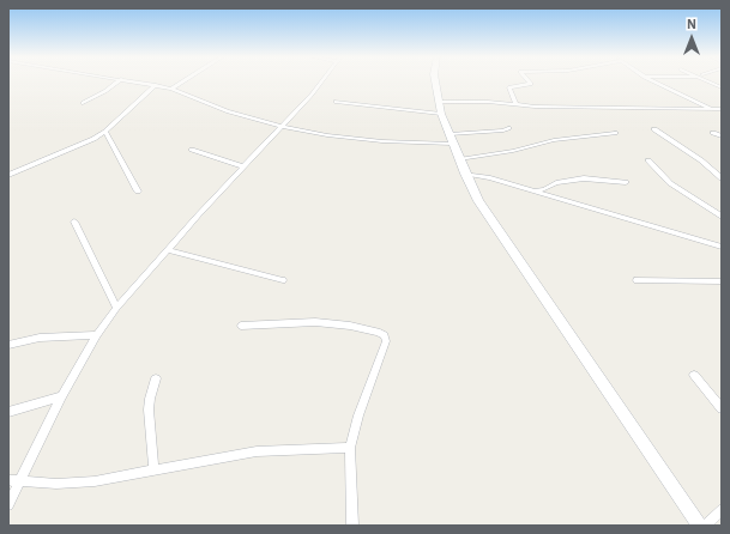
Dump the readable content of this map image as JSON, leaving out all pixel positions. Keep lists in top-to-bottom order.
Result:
{
  "north": "top"
}
